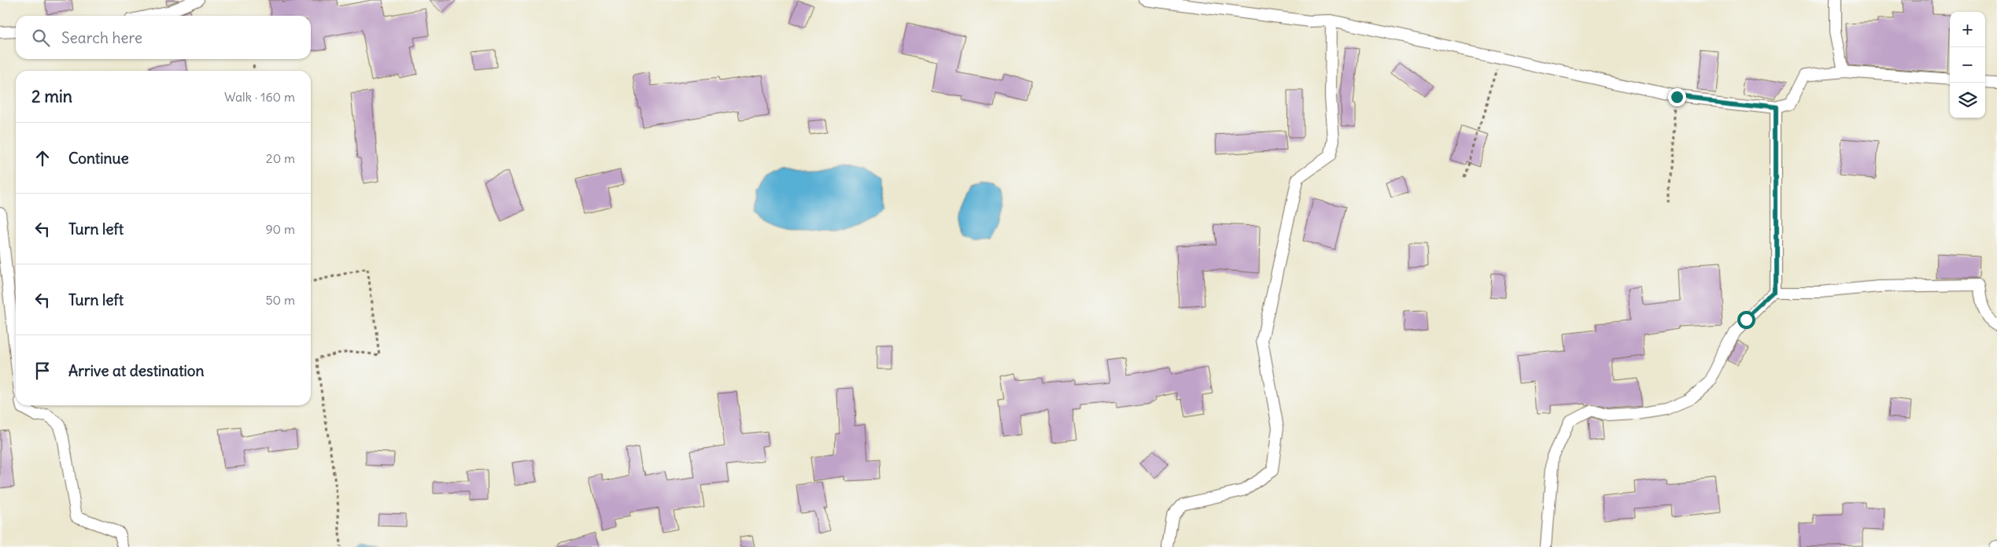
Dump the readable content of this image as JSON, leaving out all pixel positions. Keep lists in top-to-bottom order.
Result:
{
  "page": {
    "map_buttons": ["+", "−"],
    "search": "Search here",
    "heading": ["2 min", "Walk · 160 m"],
    "list": [
      ["Continue", "20 m"],
      ["Turn left", "90 m"],
      ["Turn left", "50 m"],
      "Arrive at destination"
    ]
  }
}
